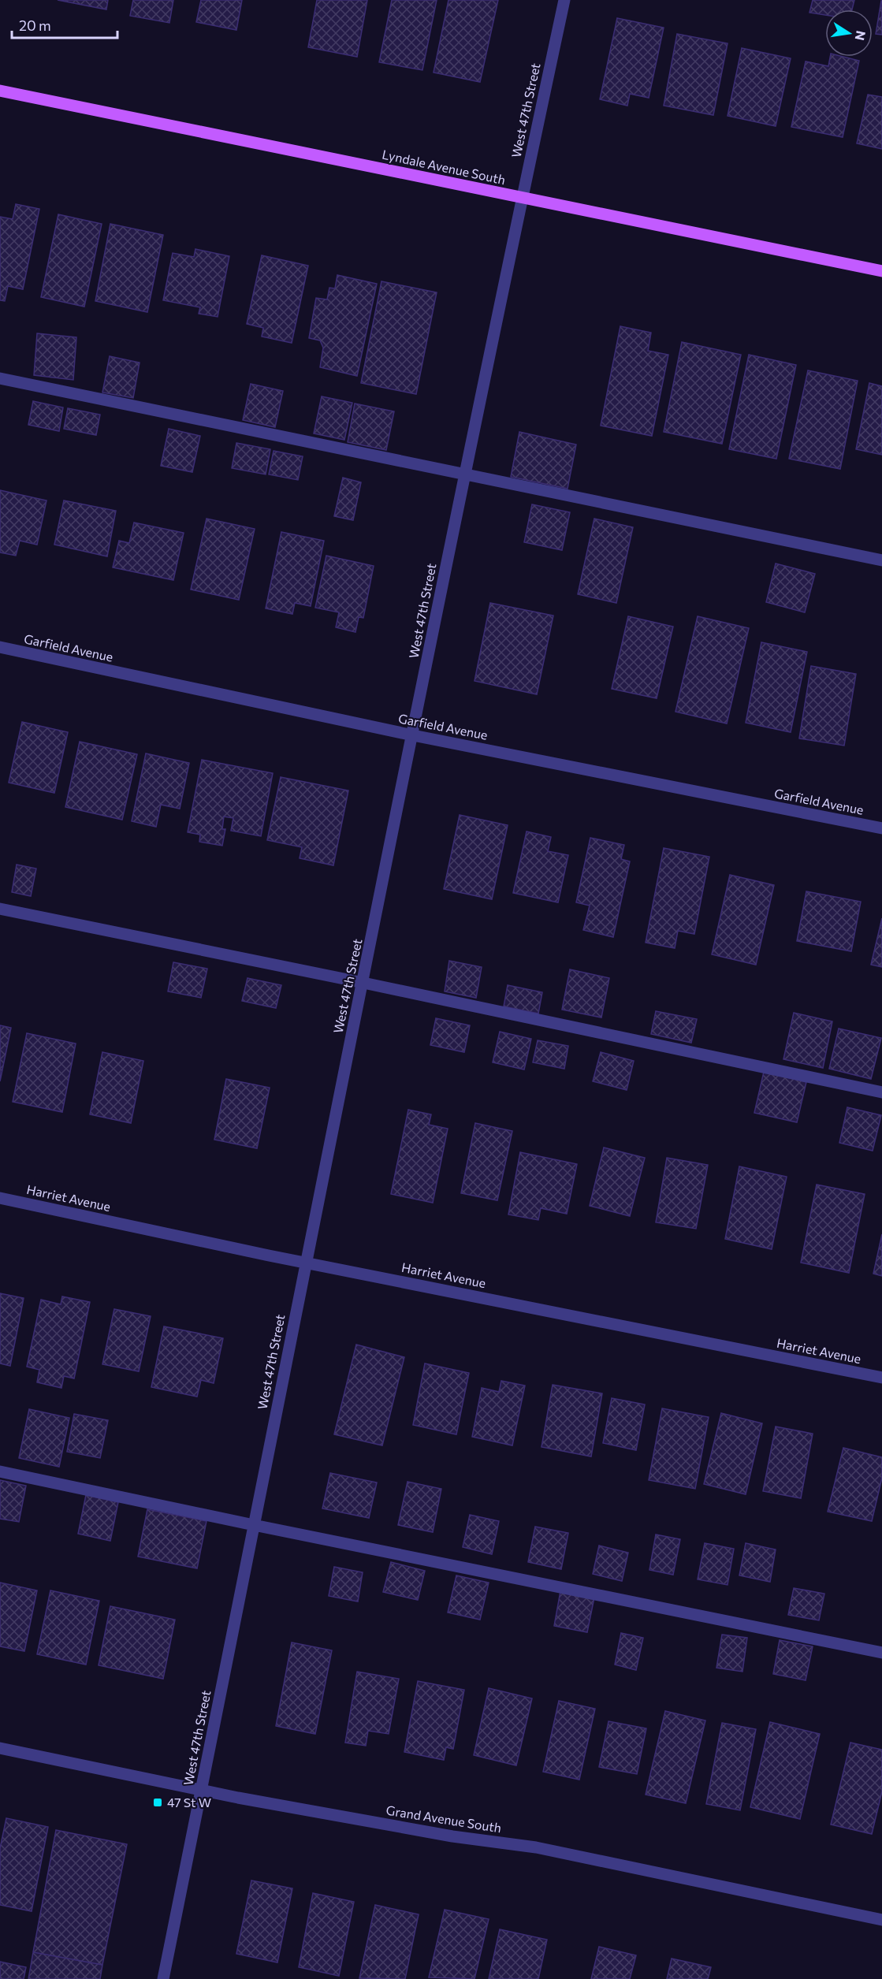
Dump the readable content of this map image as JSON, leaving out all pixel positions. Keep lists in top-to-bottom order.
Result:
{
  "streets": {
    "main road": ["Lyndale Avenue South"],
    "street": [
      "West 47th Street",
      "Garfield Avenue",
      "Harriet Avenue",
      "Grand Avenue South"
    ]
  },
  "crossings": [
    ["West 47th Street", "Lyndale Avenue South"],
    ["West 47th Street", "Garfield Avenue"],
    ["West 47th Street", "Harriet Avenue"],
    ["West 47th Street", "Grand Avenue South"]
  ],
  "places": {
    "transit": ["47 St W"]
  },
  "scale_bar": "20 m",
  "north": "right"
}
